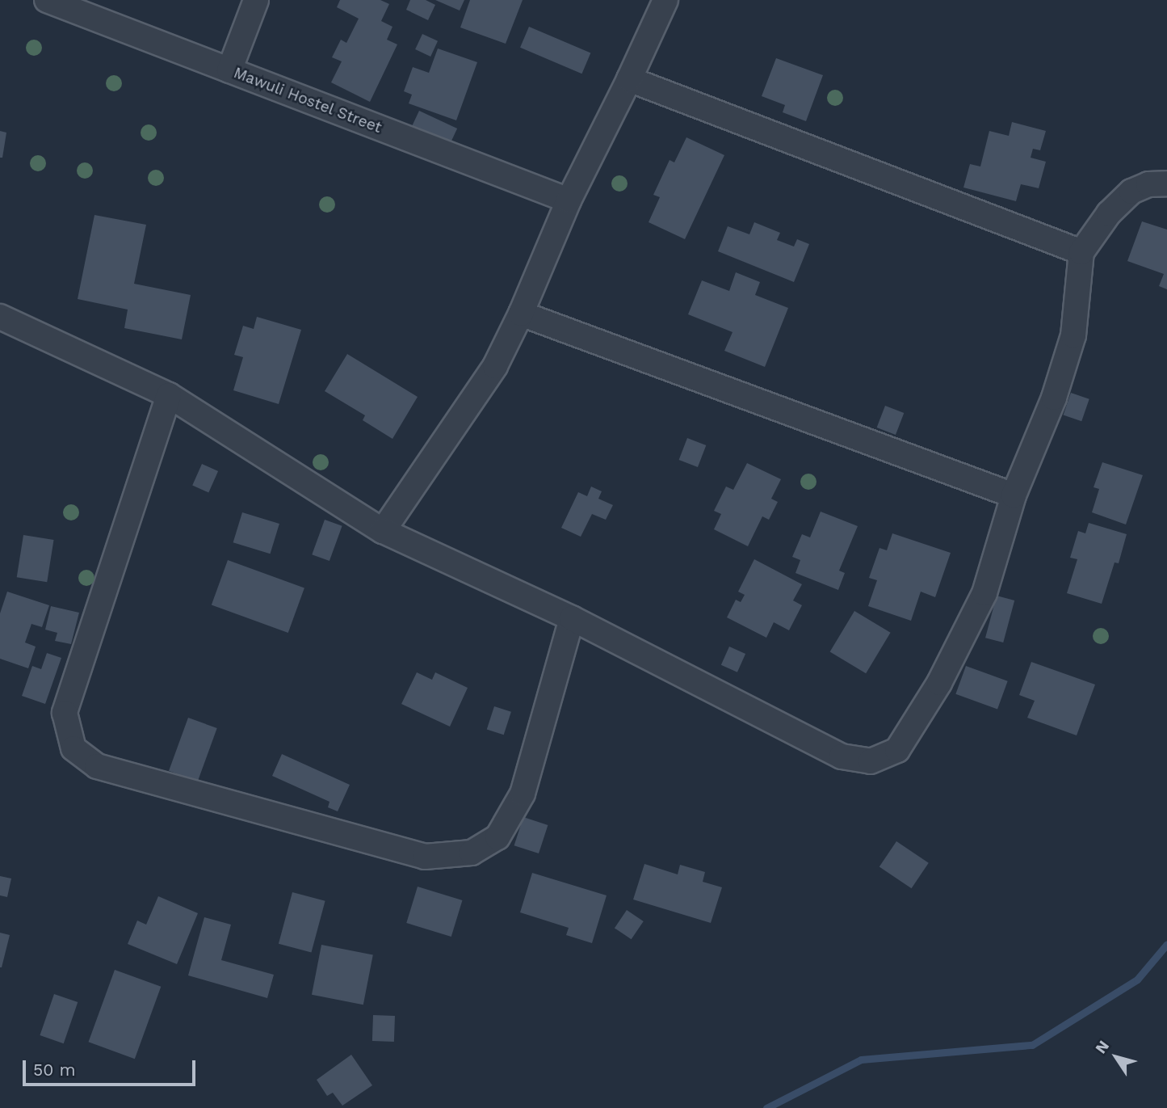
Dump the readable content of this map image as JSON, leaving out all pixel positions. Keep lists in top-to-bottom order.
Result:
{
  "streets": {
    "street": ["Mawuli Hostel Street"]
  },
  "scale_bar": "50 m",
  "north": "top left"
}
